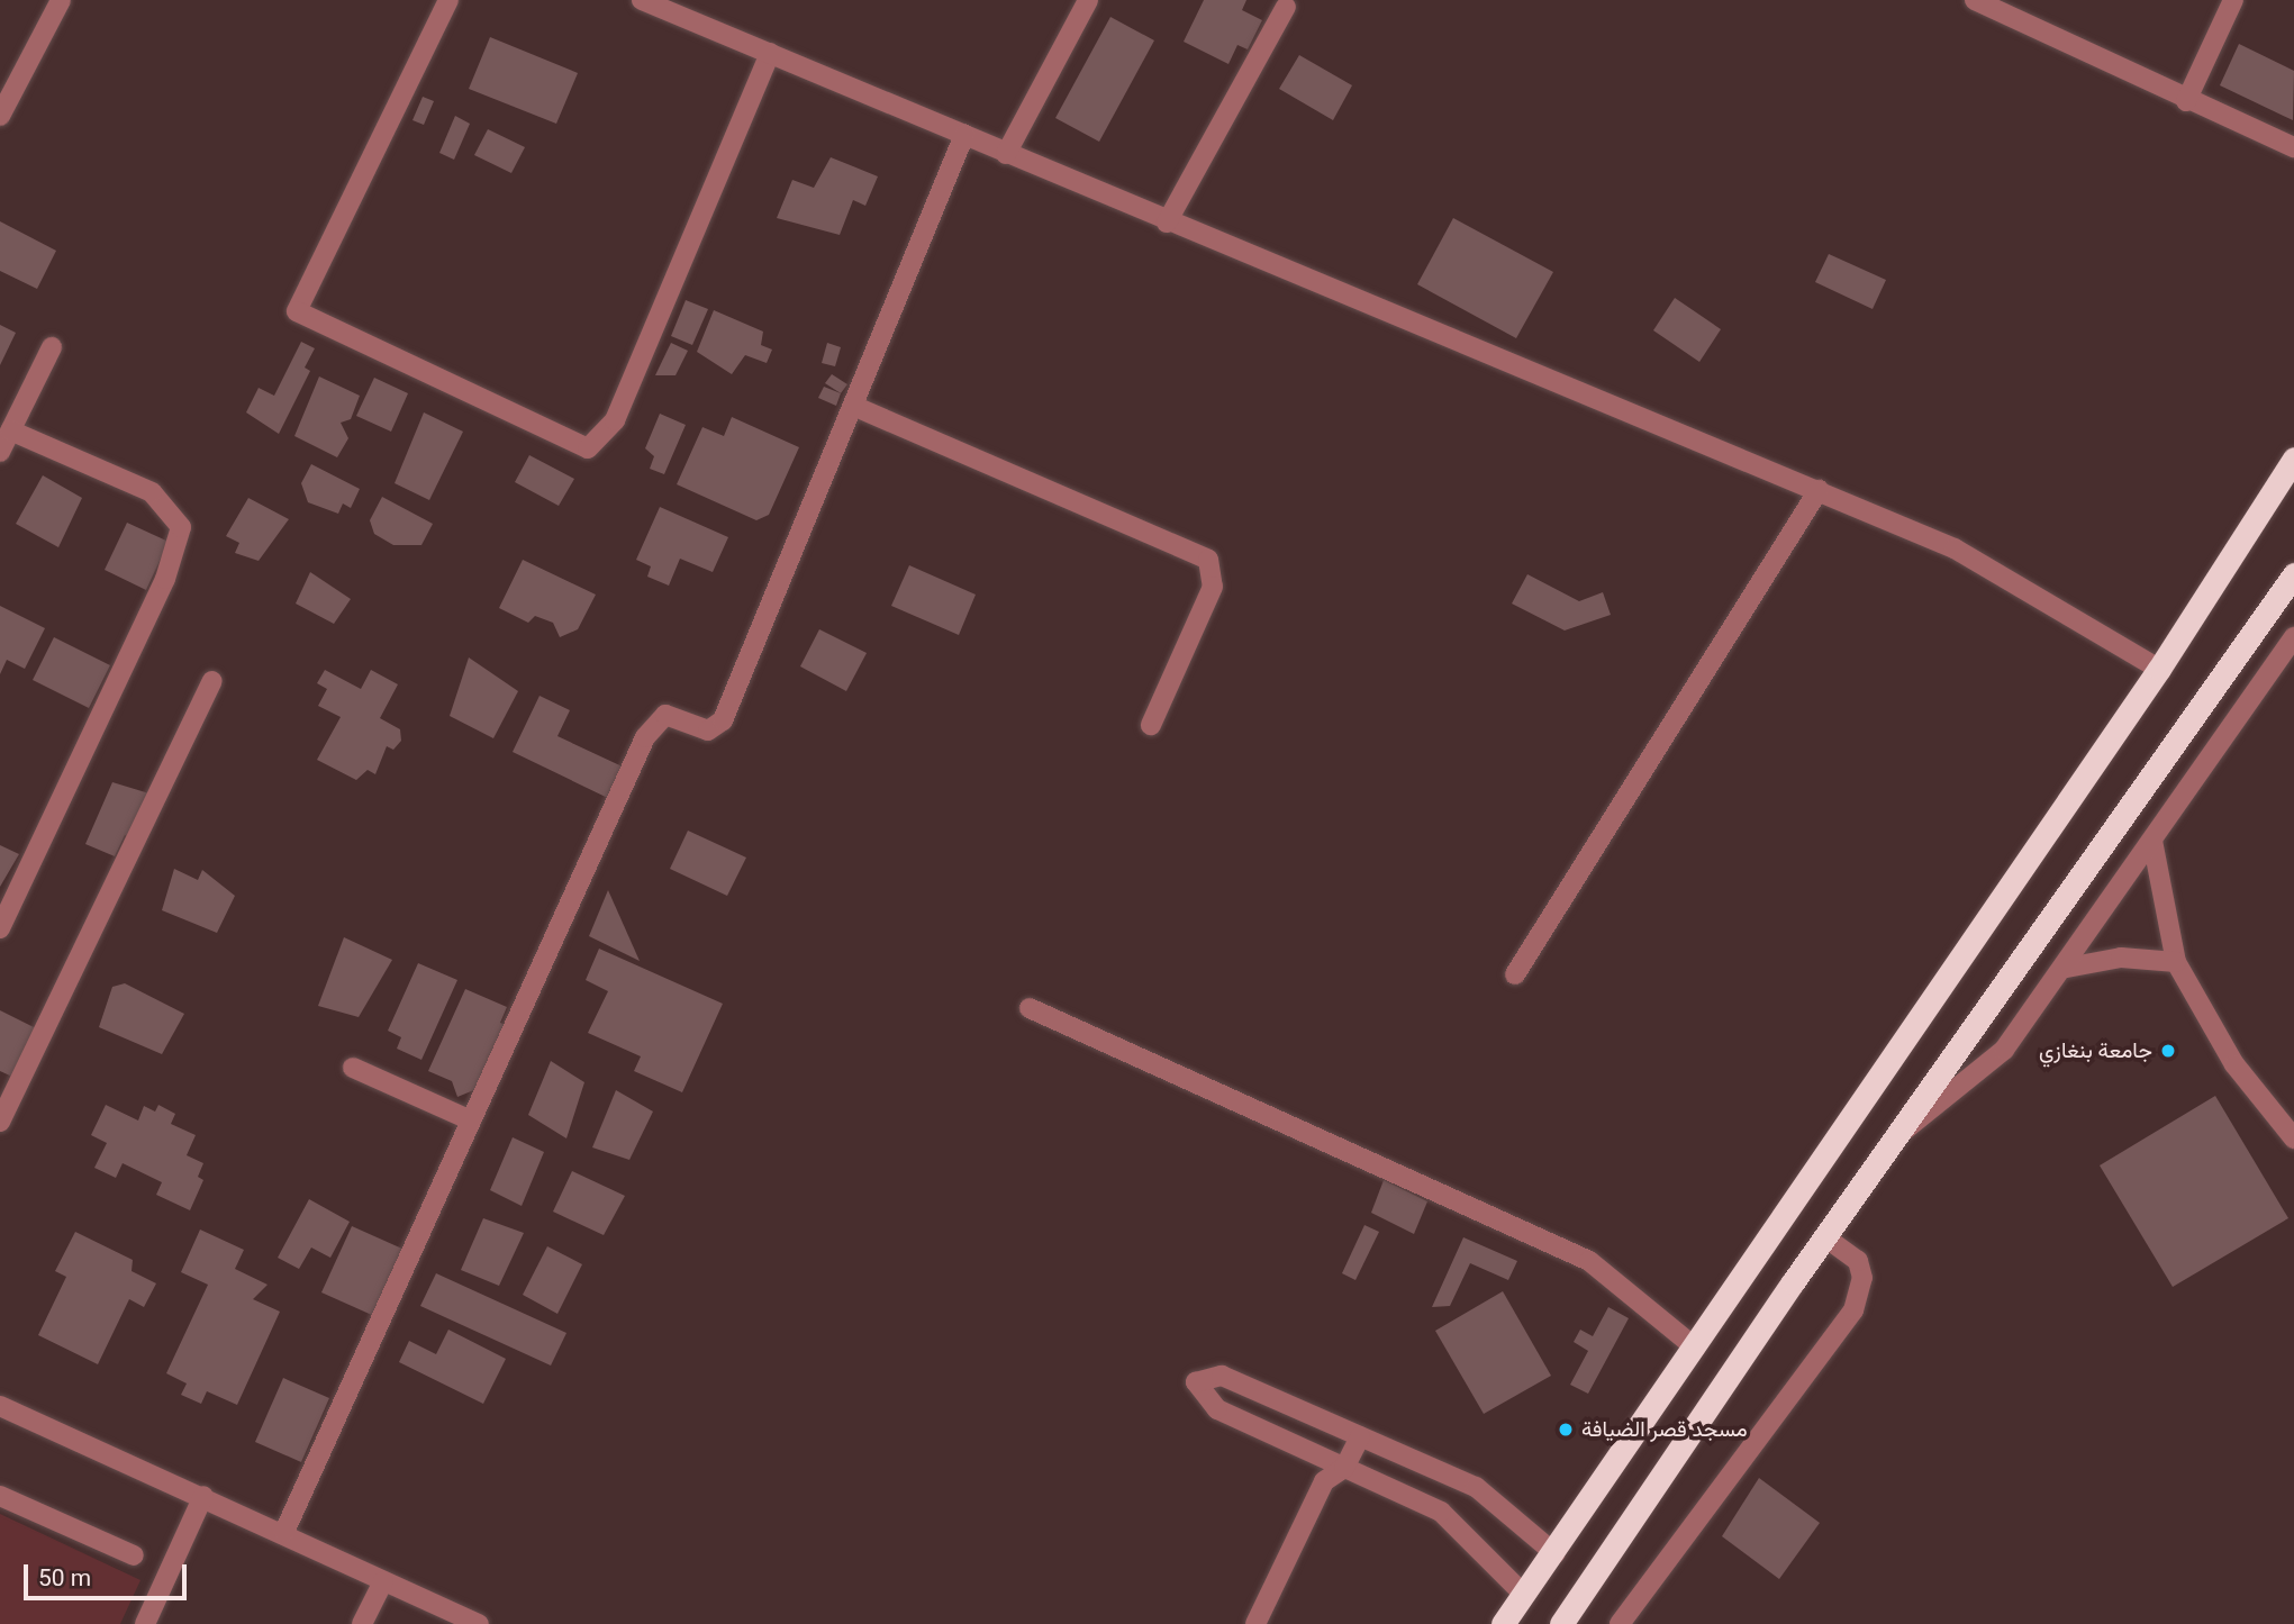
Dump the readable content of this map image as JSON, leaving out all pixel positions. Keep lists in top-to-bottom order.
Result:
{
  "places": ["جامعة بنغازي", "مسجد قصر الضيافة"],
  "scale_bar": "50 m"
}
